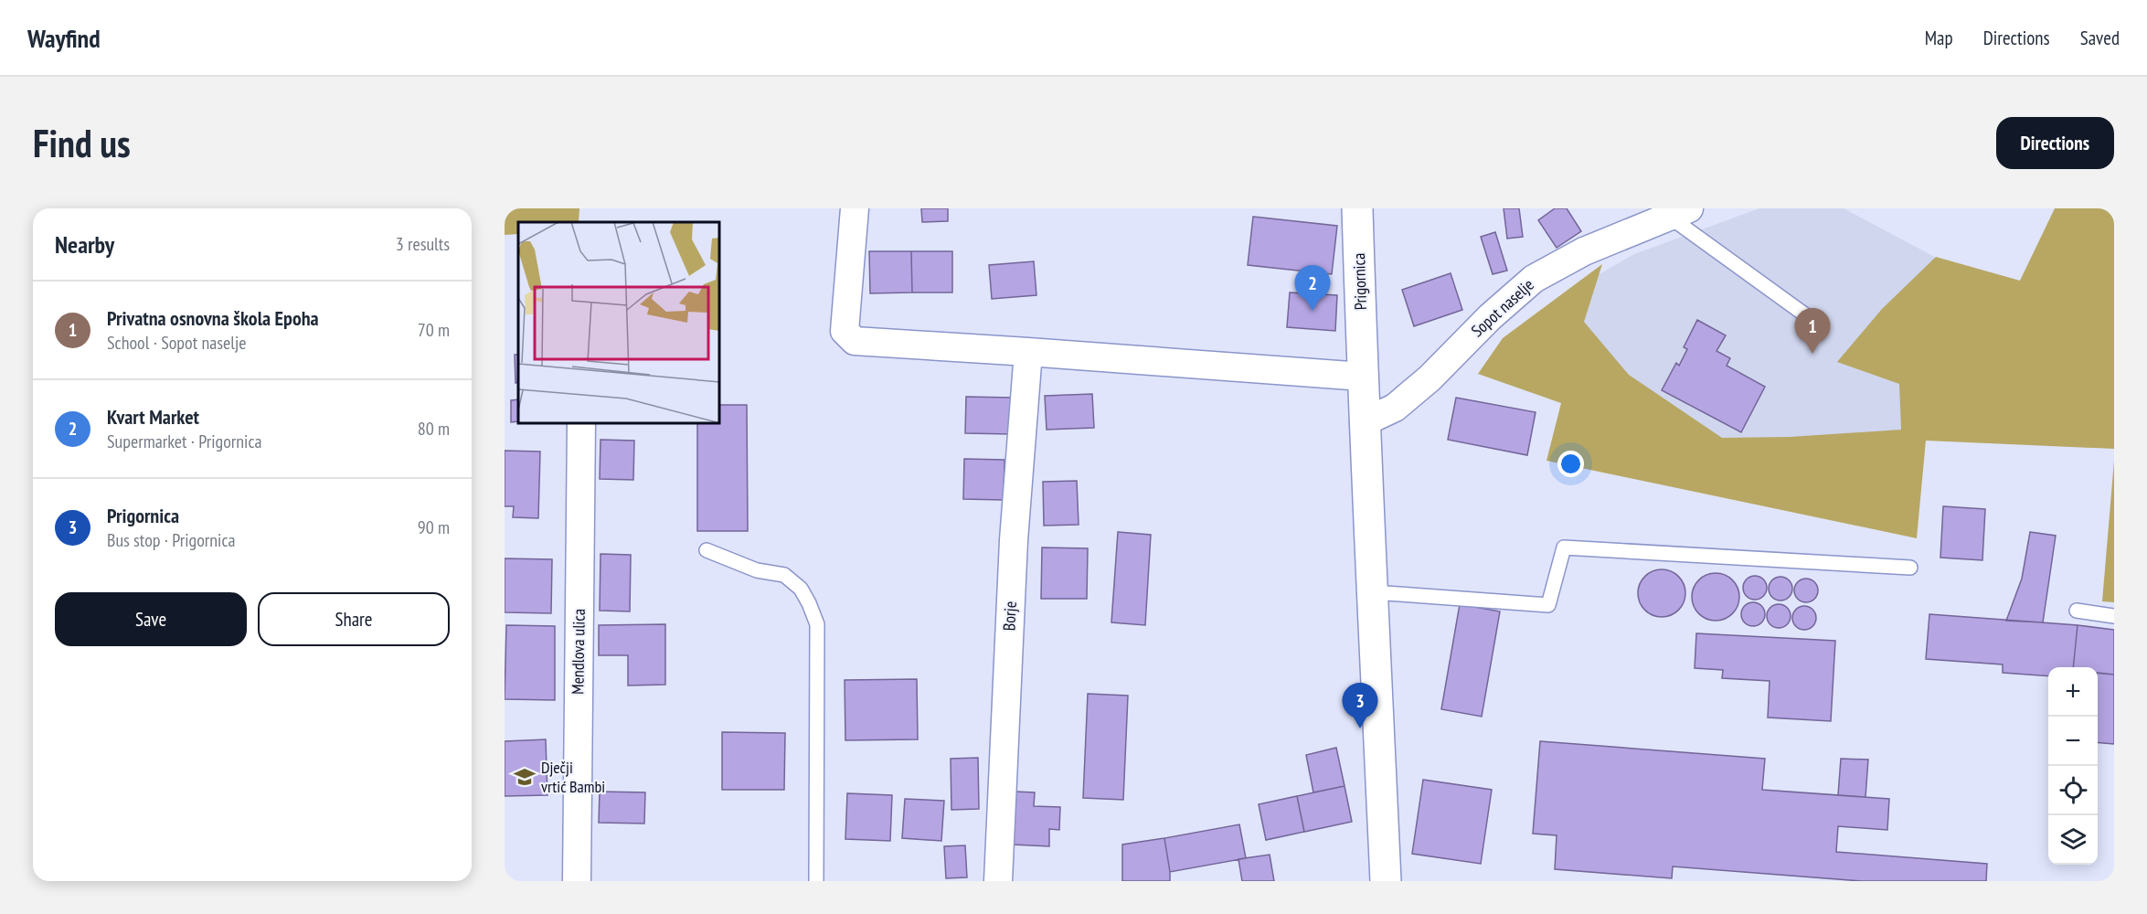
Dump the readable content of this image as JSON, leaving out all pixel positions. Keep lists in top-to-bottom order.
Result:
{
  "streets": {
    "street": [
      "Prigornica",
      "Sopot naselje",
      "Borje",
      "Mendlova ulica"
    ]
  },
  "crossings": [
    ["Prigornica", "Sopot naselje"]
  ],
  "places": {
    "school or university": ["Dječji vrtić Bambi"]
  },
  "page": {
    "header": "Wayfind",
    "nav": ["Map", "Directions", "Saved"],
    "buttons": [
      "Directions",
      ["Save", "Share"]
    ],
    "title": "Find us",
    "heading": ["Nearby", "3 results"],
    "pins": ["2", "1", "3"],
    "list": [
      {
        "mark": "1",
        "name": "Privatna osnovna škola Epoha",
        "note": "School · Sopot naselje",
        "value": "70 m"
      },
      {
        "mark": "2",
        "name": "Kvart Market",
        "note": "Supermarket · Prigornica",
        "value": "80 m"
      },
      {
        "mark": "3",
        "name": "Prigornica",
        "note": "Bus stop · Prigornica",
        "value": "90 m"
      }
    ],
    "map_buttons": ["+", "−"]
  }
}
